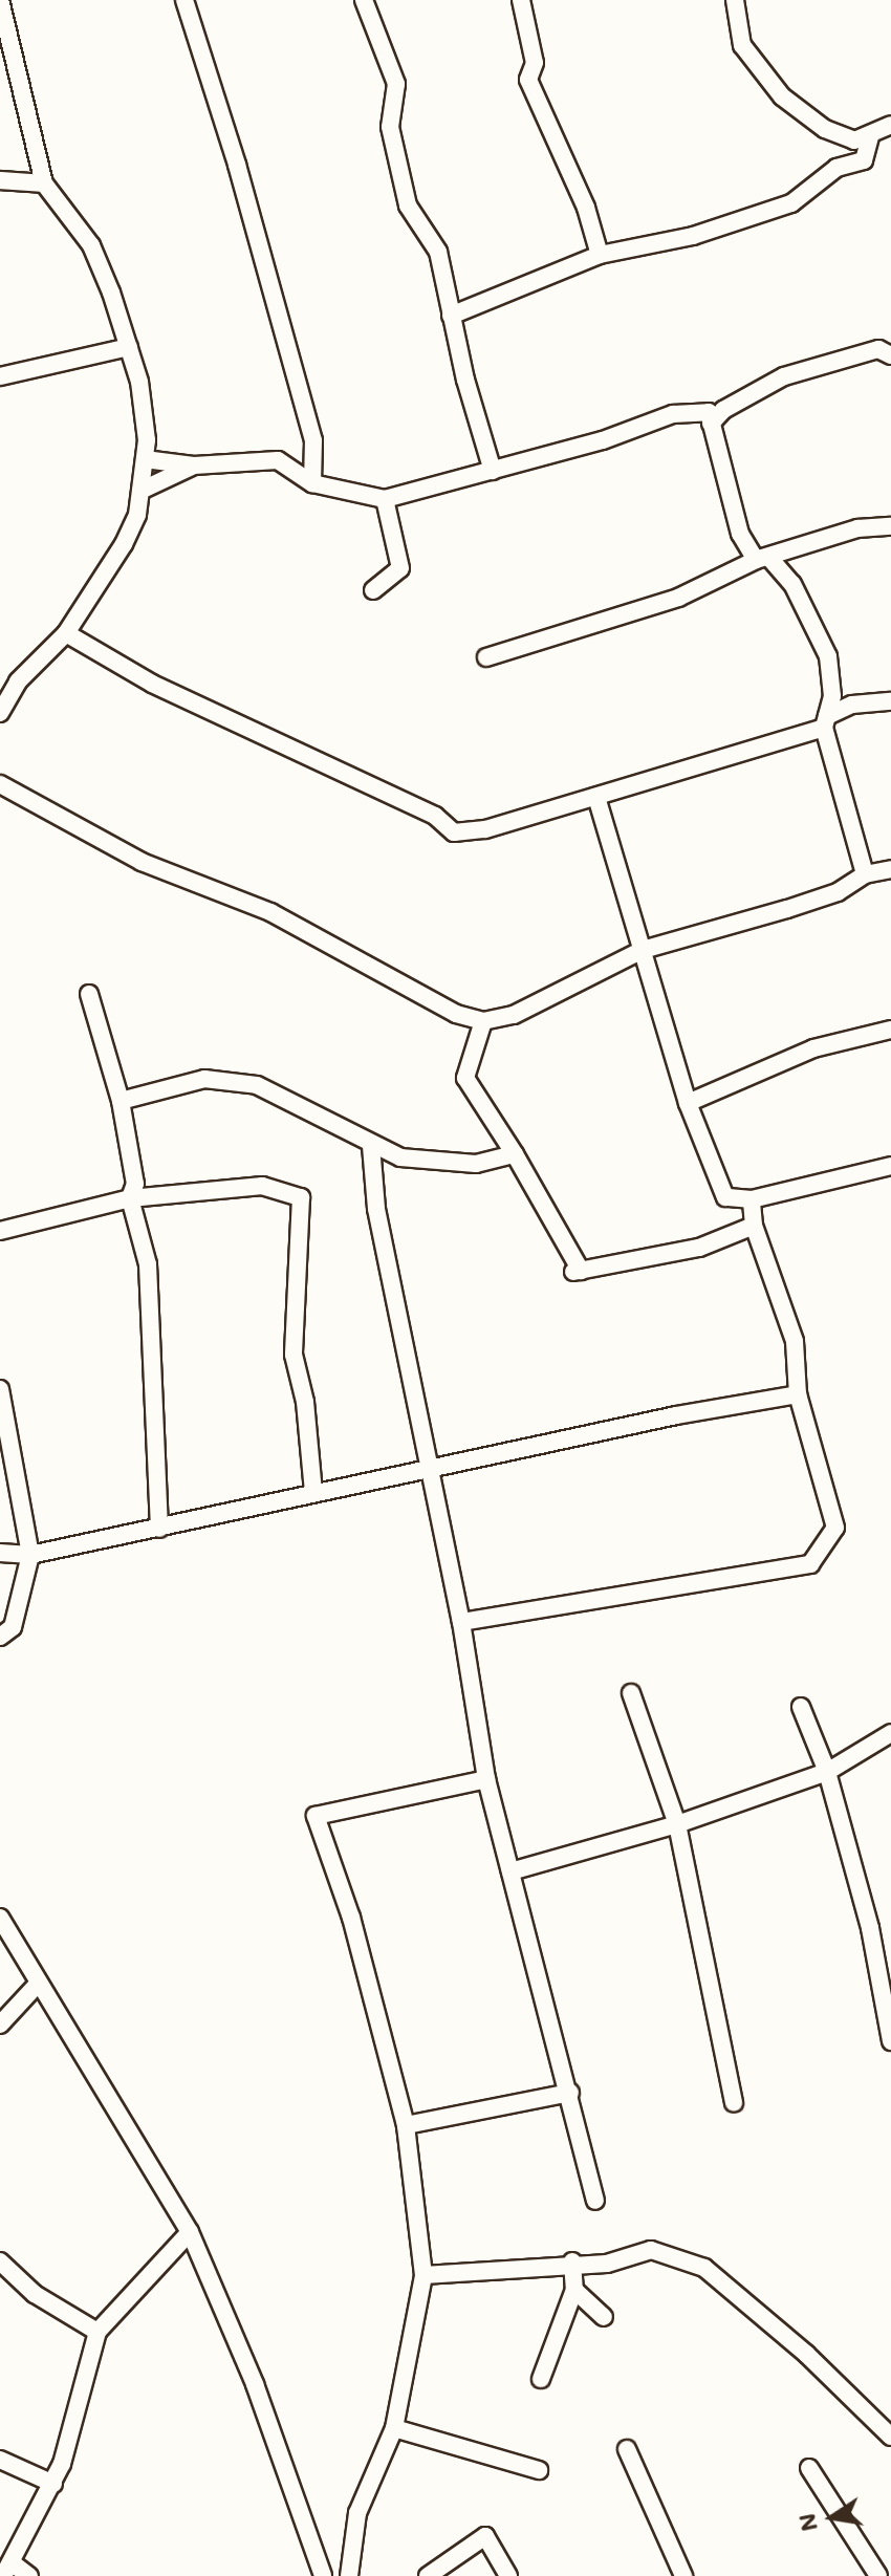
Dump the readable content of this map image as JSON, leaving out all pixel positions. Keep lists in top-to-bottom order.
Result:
{
  "north": "left"
}
